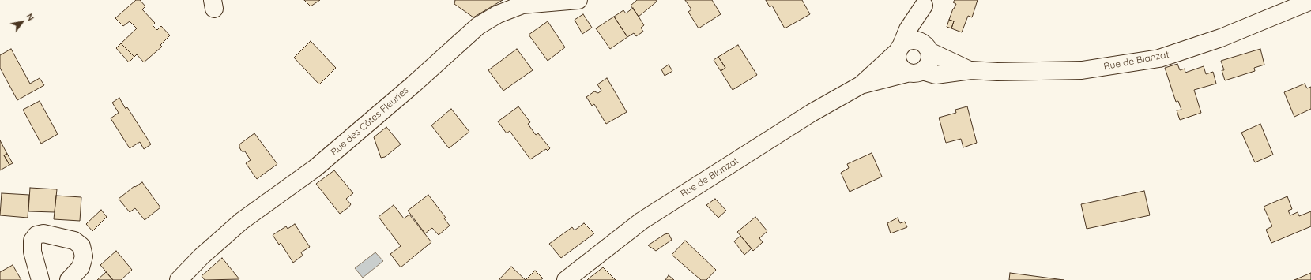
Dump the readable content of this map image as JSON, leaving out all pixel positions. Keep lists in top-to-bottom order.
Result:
{
  "streets": {
    "street": ["Rue de Blanzat", "Rue des Côtes Fleuries"]
  },
  "north": "top right"
}
